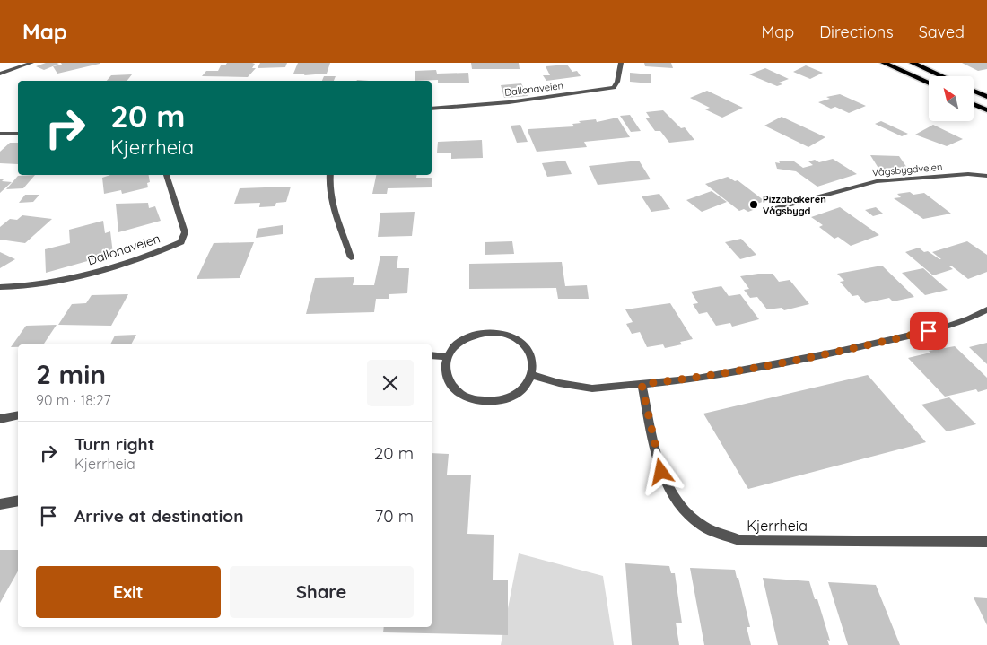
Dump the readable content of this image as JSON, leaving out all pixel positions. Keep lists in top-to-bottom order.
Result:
{
  "streets": {
    "street": ["Dallonaveien", "Vågsbygdveien", "Kjerrheia"]
  },
  "places": ["Pizzabakeren Vågsbygd"],
  "north": "top left",
  "page": {
    "header": "Map",
    "nav": ["Map", "Directions", "Saved"],
    "turn": ["20 m", "Kjerrheia"],
    "heading": ["2 min", "90 m · 18:27"],
    "list": [
      {
        "name": "Turn right",
        "note": "Kjerrheia",
        "value": "20 m"
      },
      {
        "name": "Arrive at destination",
        "value": "70 m"
      }
    ],
    "buttons": ["Exit", "Share"]
  }
}
